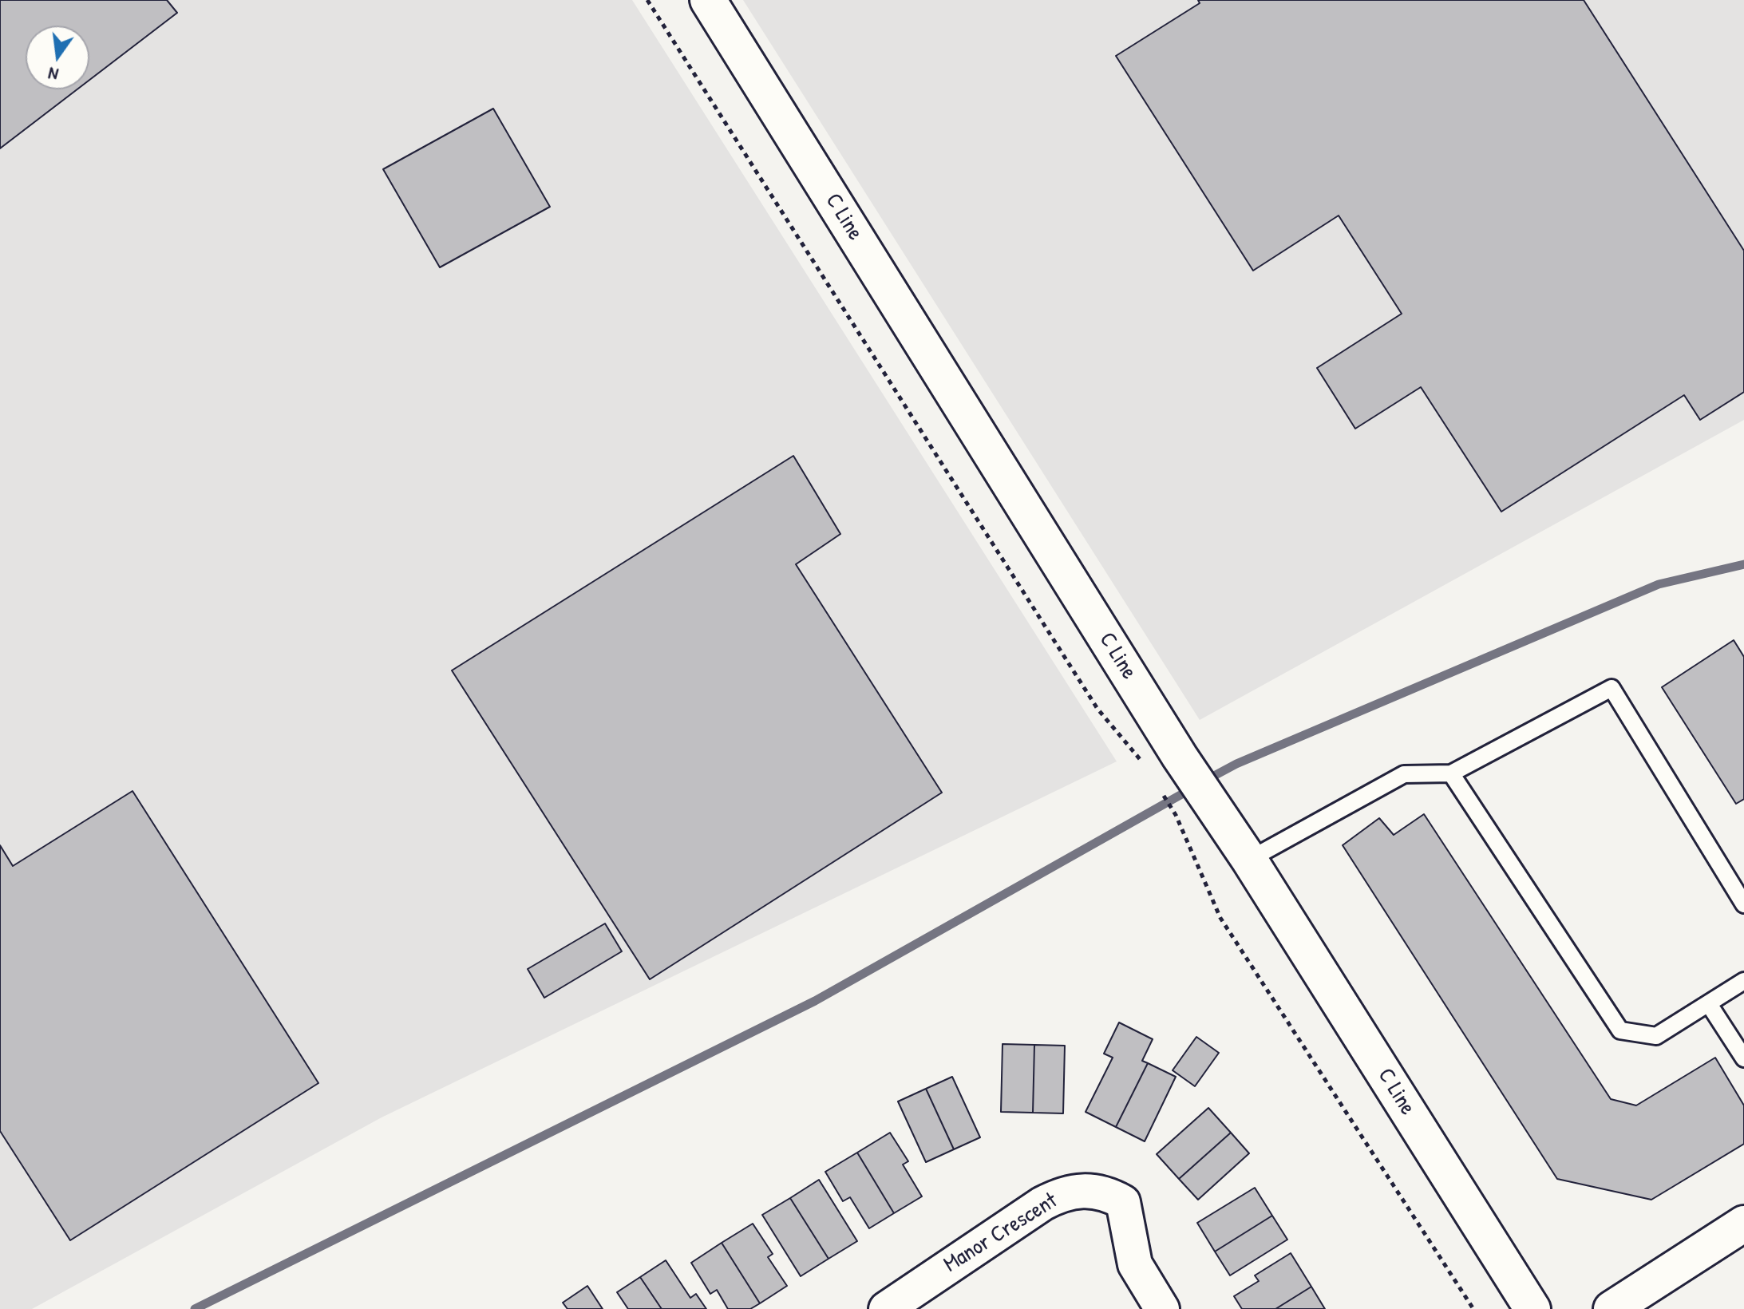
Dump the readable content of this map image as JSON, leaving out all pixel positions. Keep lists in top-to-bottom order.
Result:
{
  "streets": {
    "street": ["C Line", "Manor Crescent"]
  },
  "north": "bottom"
}
